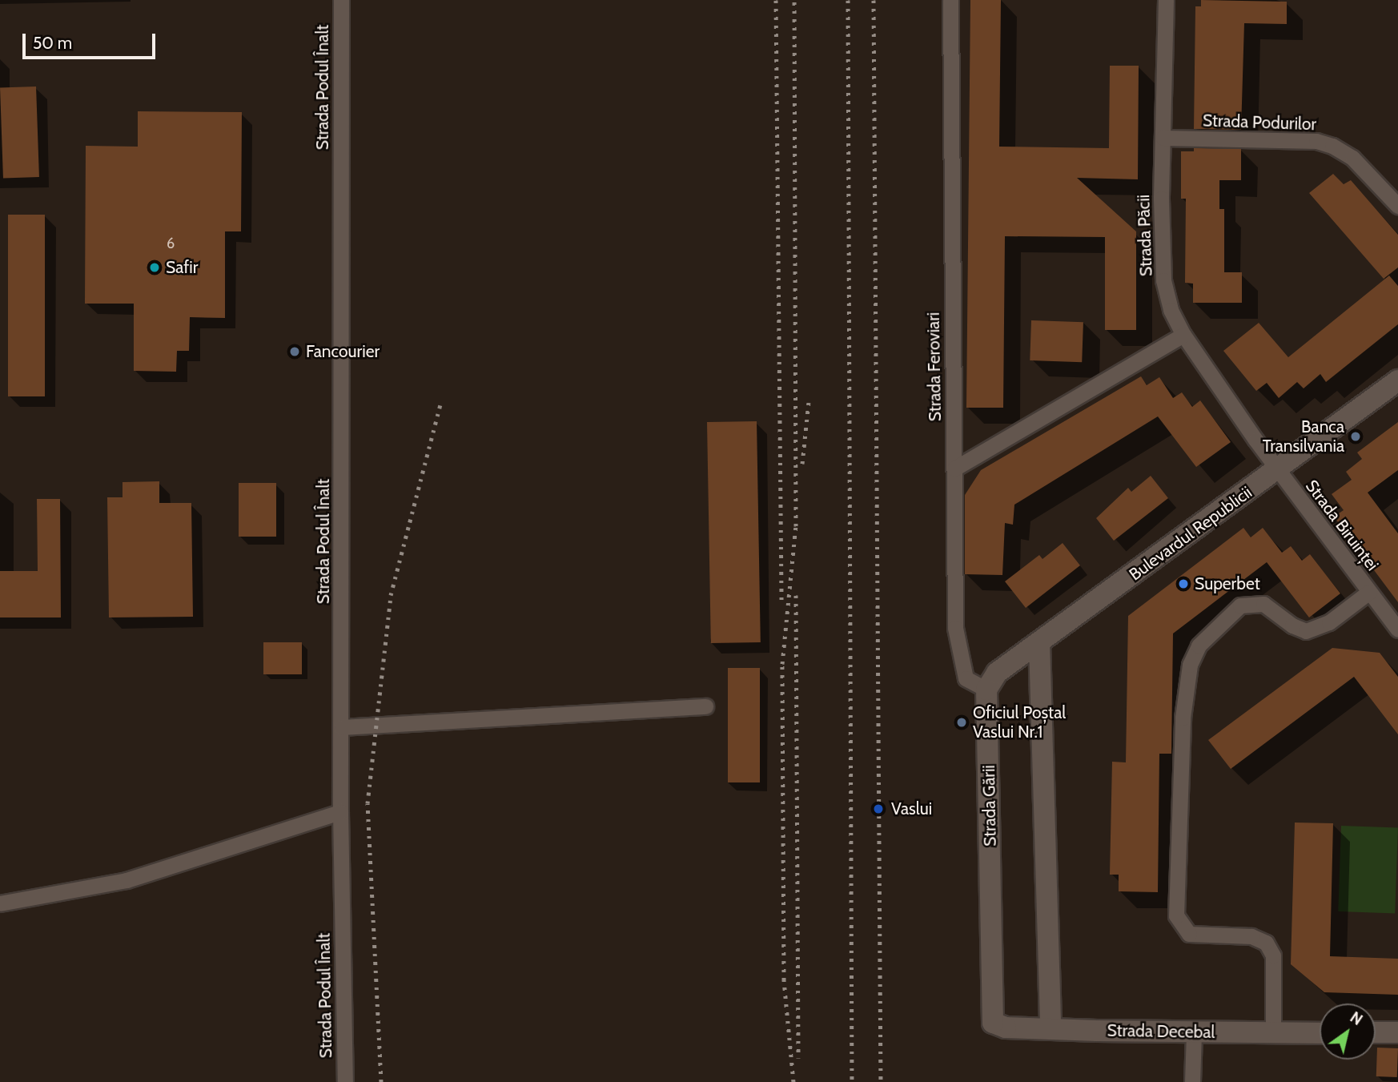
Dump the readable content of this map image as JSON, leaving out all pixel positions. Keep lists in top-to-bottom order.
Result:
{
  "streets": {
    "street": [
      "Strada Podul Înalt",
      "Strada Podurilor",
      "Strada Păcii",
      "Strada Feroviari",
      "Strada Biruinței",
      "Bulevardul Republicii",
      "Strada Gării",
      "Strada Decebal"
    ]
  },
  "crossings": [
    ["Strada Podurilor", "Strada Păcii"],
    ["Strada Păcii", "Strada Biruinței"],
    ["Strada Păcii", "Bulevardul Republicii"],
    ["Strada Biruinței", "Bulevardul Republicii"],
    ["Bulevardul Republicii", "Strada Gării"],
    ["Strada Gării", "Strada Decebal"]
  ],
  "places": [
    "Safir",
    "Fancourier",
    "Banca Transilvania",
    "Superbet",
    "Oficiul Poștal Vaslui Nr.1",
    "Vaslui"
  ],
  "house_numbers": ["6"],
  "scale_bar": "50 m",
  "north": "top right"
}
